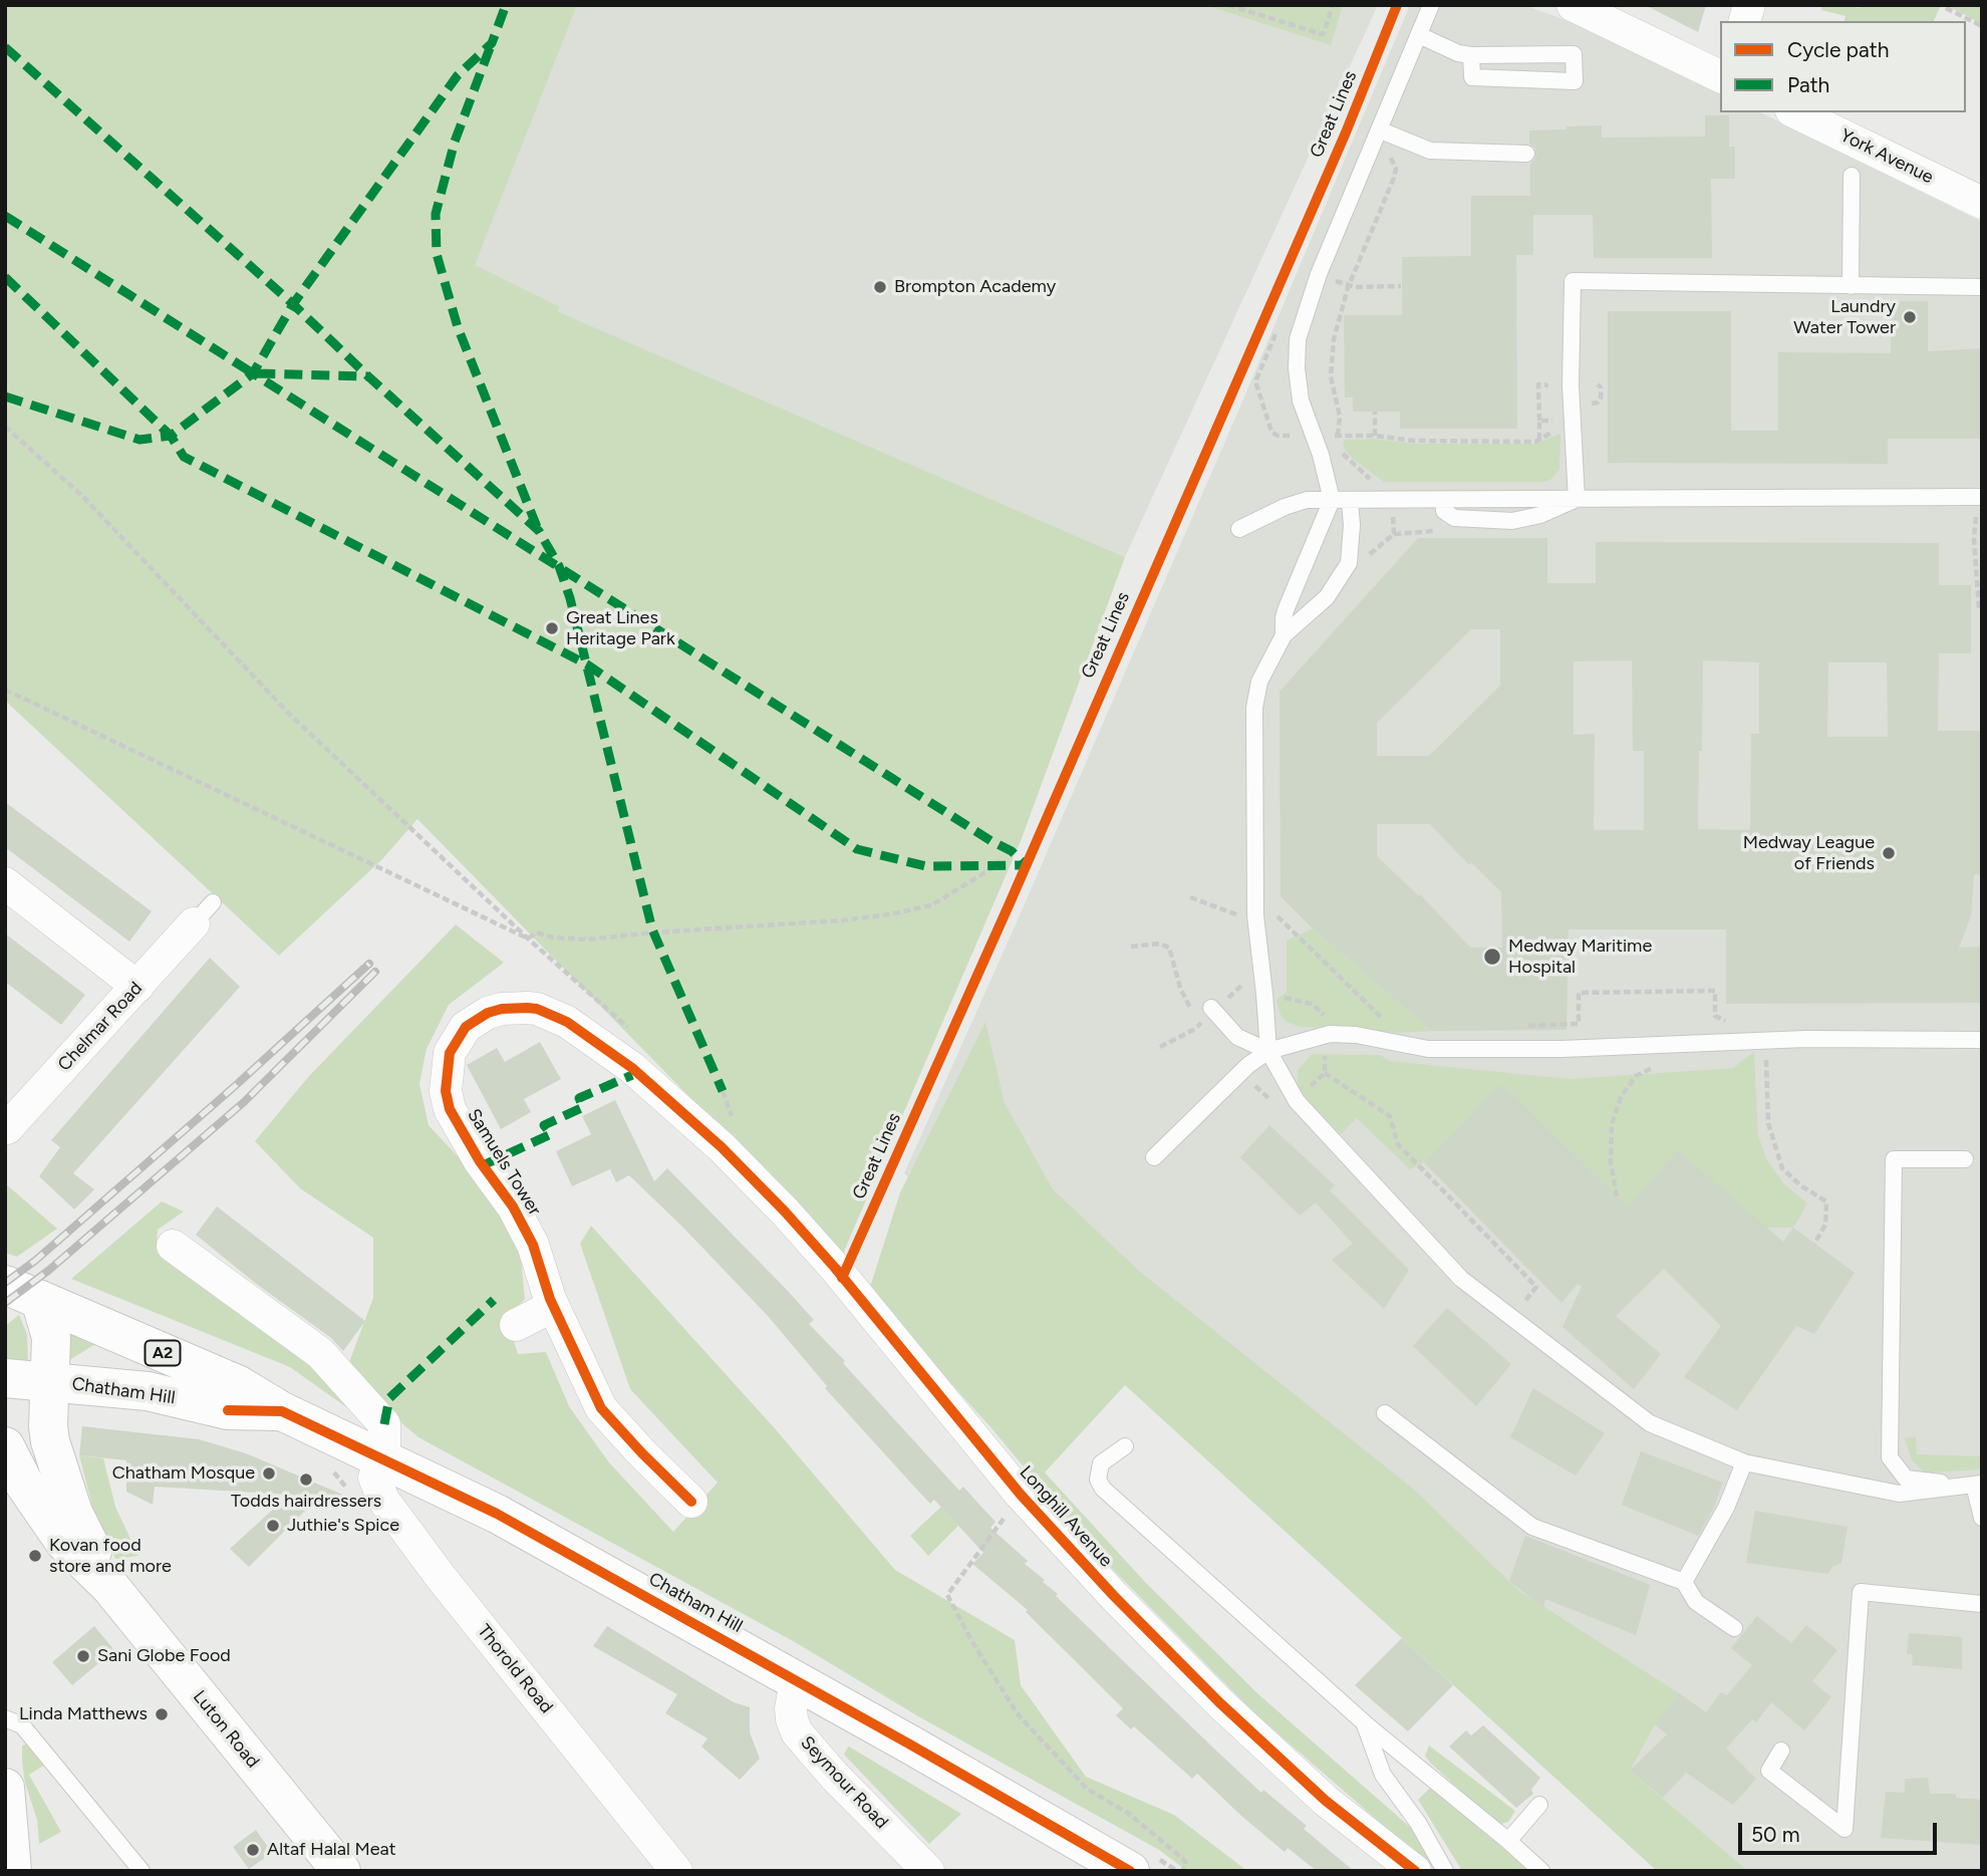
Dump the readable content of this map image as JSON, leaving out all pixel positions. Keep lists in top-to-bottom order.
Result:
{
  "streets": {
    "main road": ["A2", "Chatham Hill", "Luton Road"],
    "street": [
      "York Avenue",
      "Chelmar Road",
      "Samuels Tower",
      "Longhill Avenue",
      "Thorold Road",
      "Seymour Road"
    ],
    "cycle path": ["Great Lines"]
  },
  "crossings": [
    ["Samuels Tower", "Longhill Avenue"],
    ["Chatham Hill", "Thorold Road"],
    ["Chatham Hill", "Luton Road"],
    ["Chatham Hill", "Seymour Road"]
  ],
  "places": [
    "Brompton Academy",
    "Laundry Water Tower",
    "Great Lines Heritage Park",
    "Medway League of Friends",
    "Medway Maritime Hospital",
    "Chatham Mosque",
    "Todds hairdressers",
    "Juthie's Spice",
    "Kovan food store and more",
    "Sani Globe Food",
    "Linda Matthews",
    "Altaf Halal Meat"
  ],
  "legend": ["Cycle path", "Path"],
  "scale_bar": "50 m"
}
